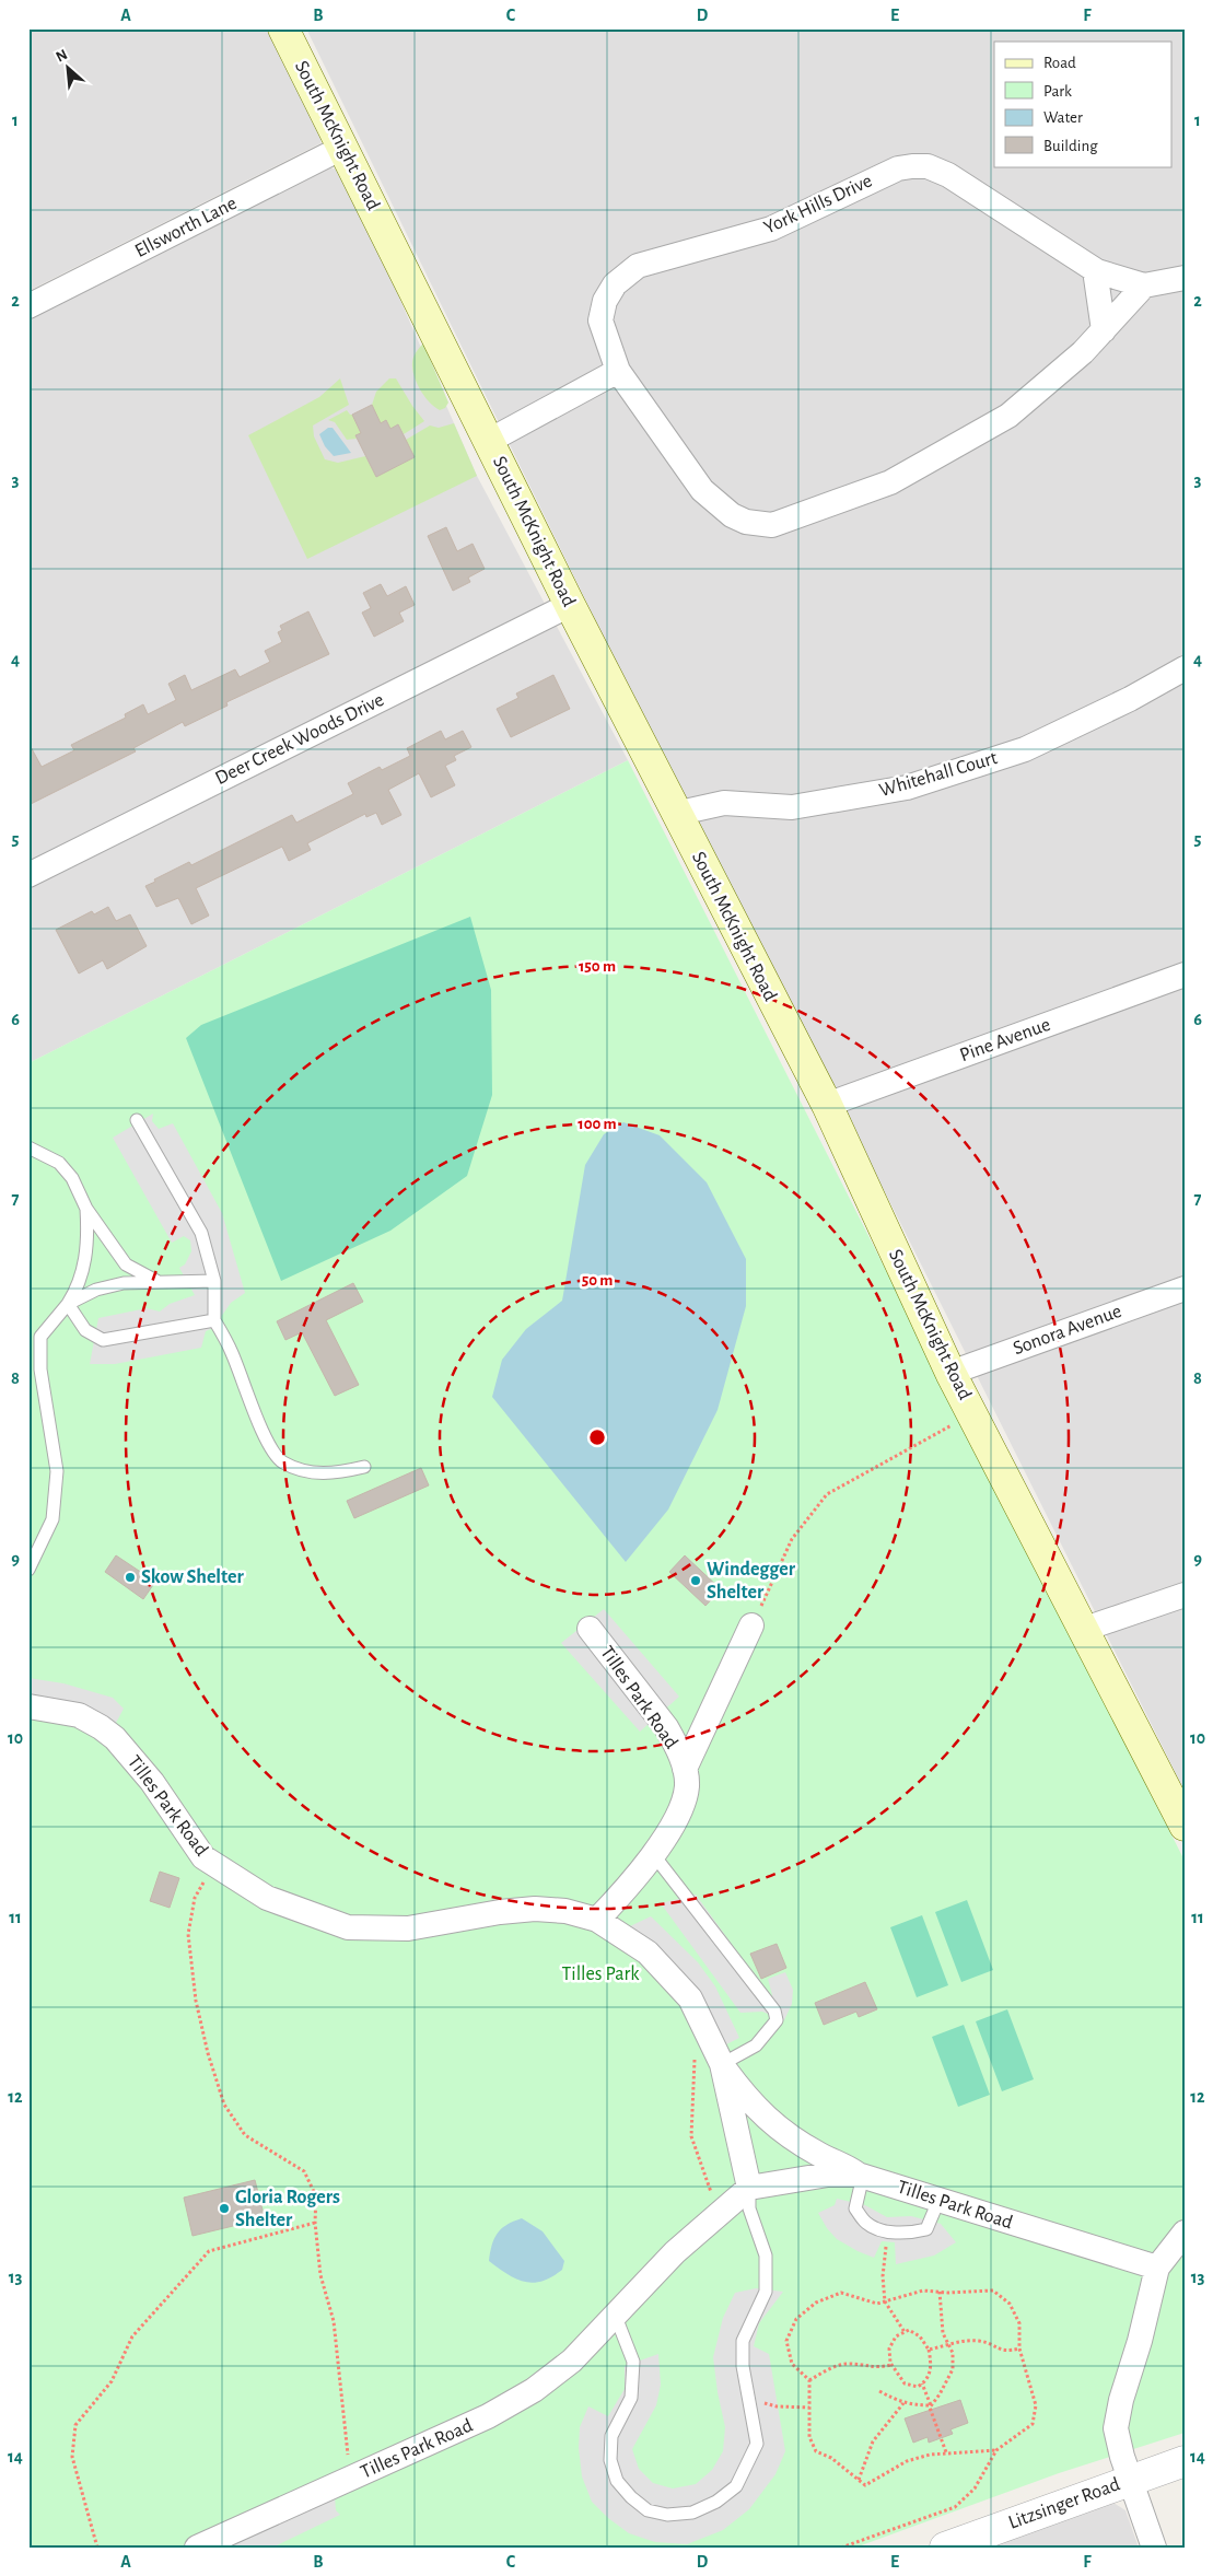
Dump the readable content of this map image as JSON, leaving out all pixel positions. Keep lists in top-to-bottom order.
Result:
{
  "streets": {
    "main road": ["South McKnight Road"],
    "street": [
      "York Hills Drive",
      "Ellsworth Lane",
      "Deer Creek Woods Drive",
      "Whitehall Court",
      "Pine Avenue",
      "Sonora Avenue",
      "Tilles Park Road",
      "Litzsinger Road"
    ]
  },
  "crossings": [
    ["South McKnight Road", "Ellsworth Lane"],
    ["South McKnight Road", "Deer Creek Woods Drive"],
    ["South McKnight Road", "Whitehall Court"],
    ["South McKnight Road", "Pine Avenue"],
    ["South McKnight Road", "Sonora Avenue"]
  ],
  "parks": ["Tilles Park"],
  "places": ["Skow Shelter", "Windegger Shelter", "Gloria Rogers Shelter"],
  "legend": [
    "Road",
    "Park",
    "Water",
    "Building"
  ],
  "north": "top left",
  "grid": {
    "columns": [
      "A",
      "B",
      "C",
      "D",
      "E",
      "F"
    ],
    "rows": [
      "1",
      "2",
      "3",
      "4",
      "5",
      "6",
      "7",
      "8",
      "9",
      "10",
      "11",
      "12",
      "13",
      "14"
    ]
  },
  "rings": ["150 m", "100 m", "50 m"]
}
